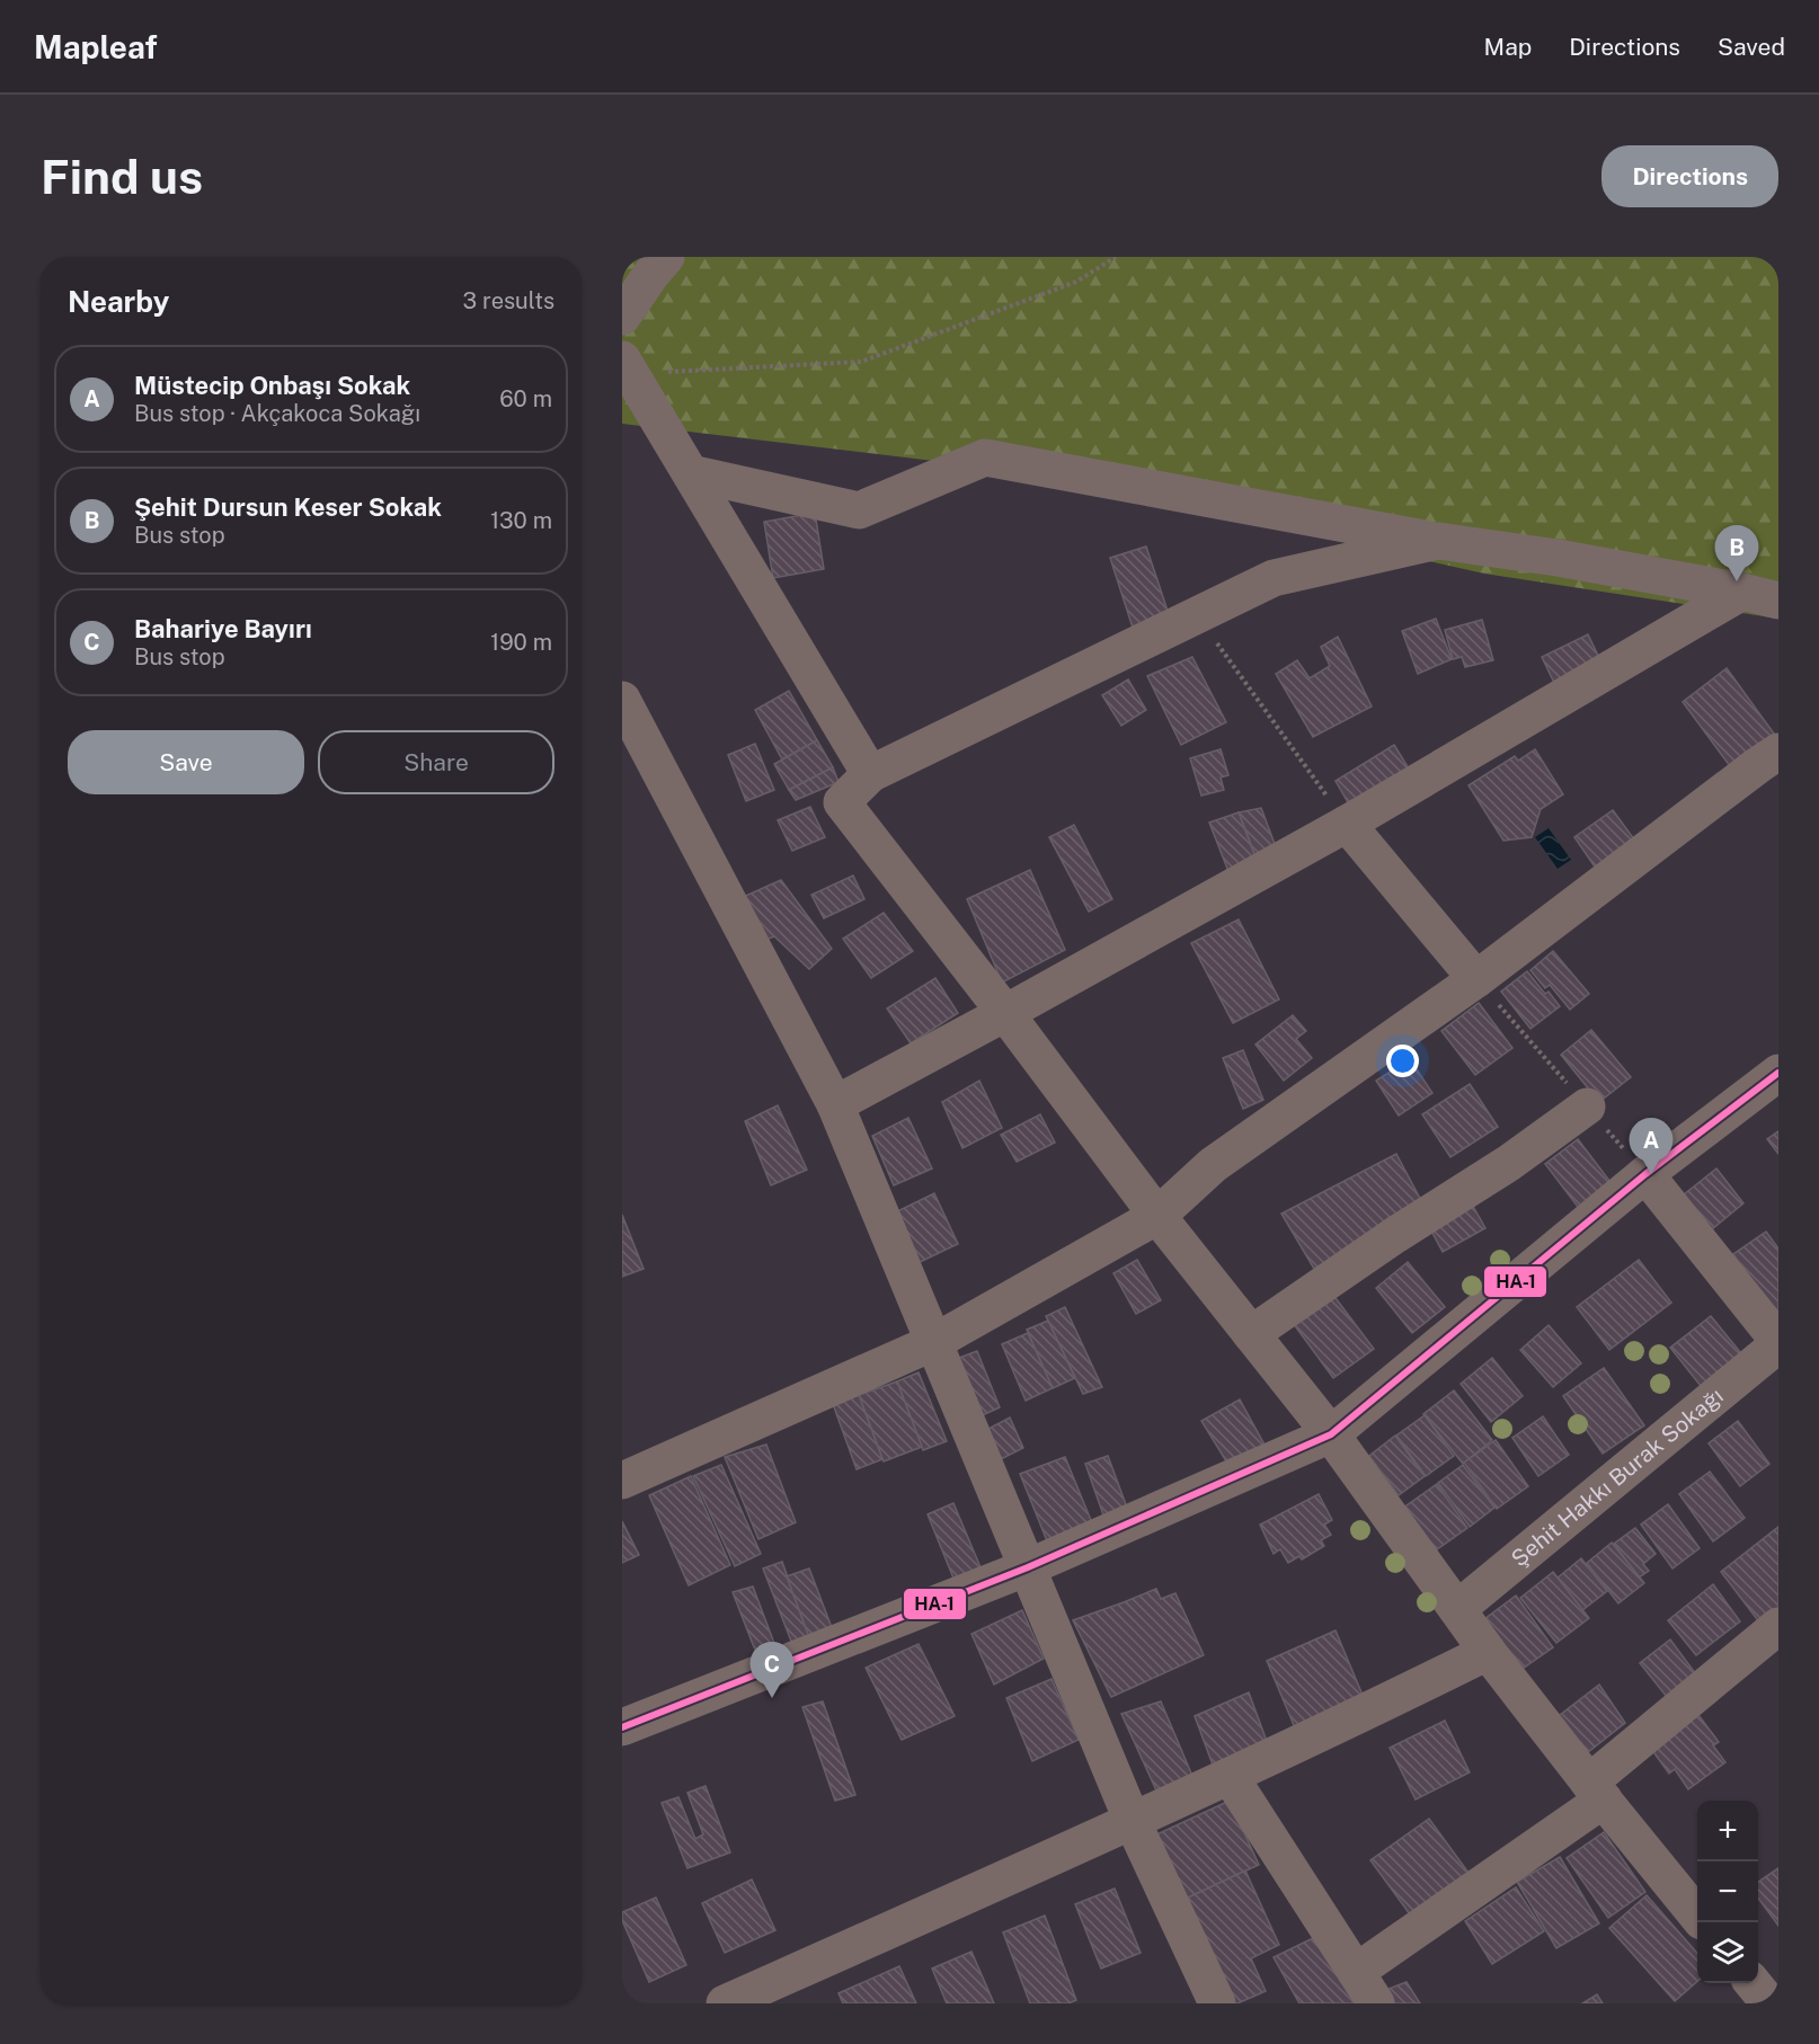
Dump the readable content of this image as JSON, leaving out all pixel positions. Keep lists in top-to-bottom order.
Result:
{
  "streets": {
    "street": ["Şehit Hakkı Burak Sokağı"]
  },
  "lines": ["transit line HA-1"],
  "page": {
    "header": "Mapleaf",
    "nav": ["Map", "Directions", "Saved"],
    "buttons": [
      "Directions",
      ["Save", "Share"]
    ],
    "title": "Find us",
    "heading": ["Nearby", "3 results"],
    "list": [
      {
        "mark": "A",
        "name": "Müstecip Onbaşı Sokak",
        "note": "Bus stop · Akçakoca Sokağı",
        "value": "60 m"
      },
      {
        "mark": "B",
        "name": "Şehit Dursun Keser Sokak",
        "note": "Bus stop",
        "value": "130 m"
      },
      {
        "mark": "C",
        "name": "Bahariye Bayırı",
        "note": "Bus stop",
        "value": "190 m"
      }
    ],
    "pins": ["B", "A", "C"],
    "map_buttons": ["+", "−"]
  }
}
